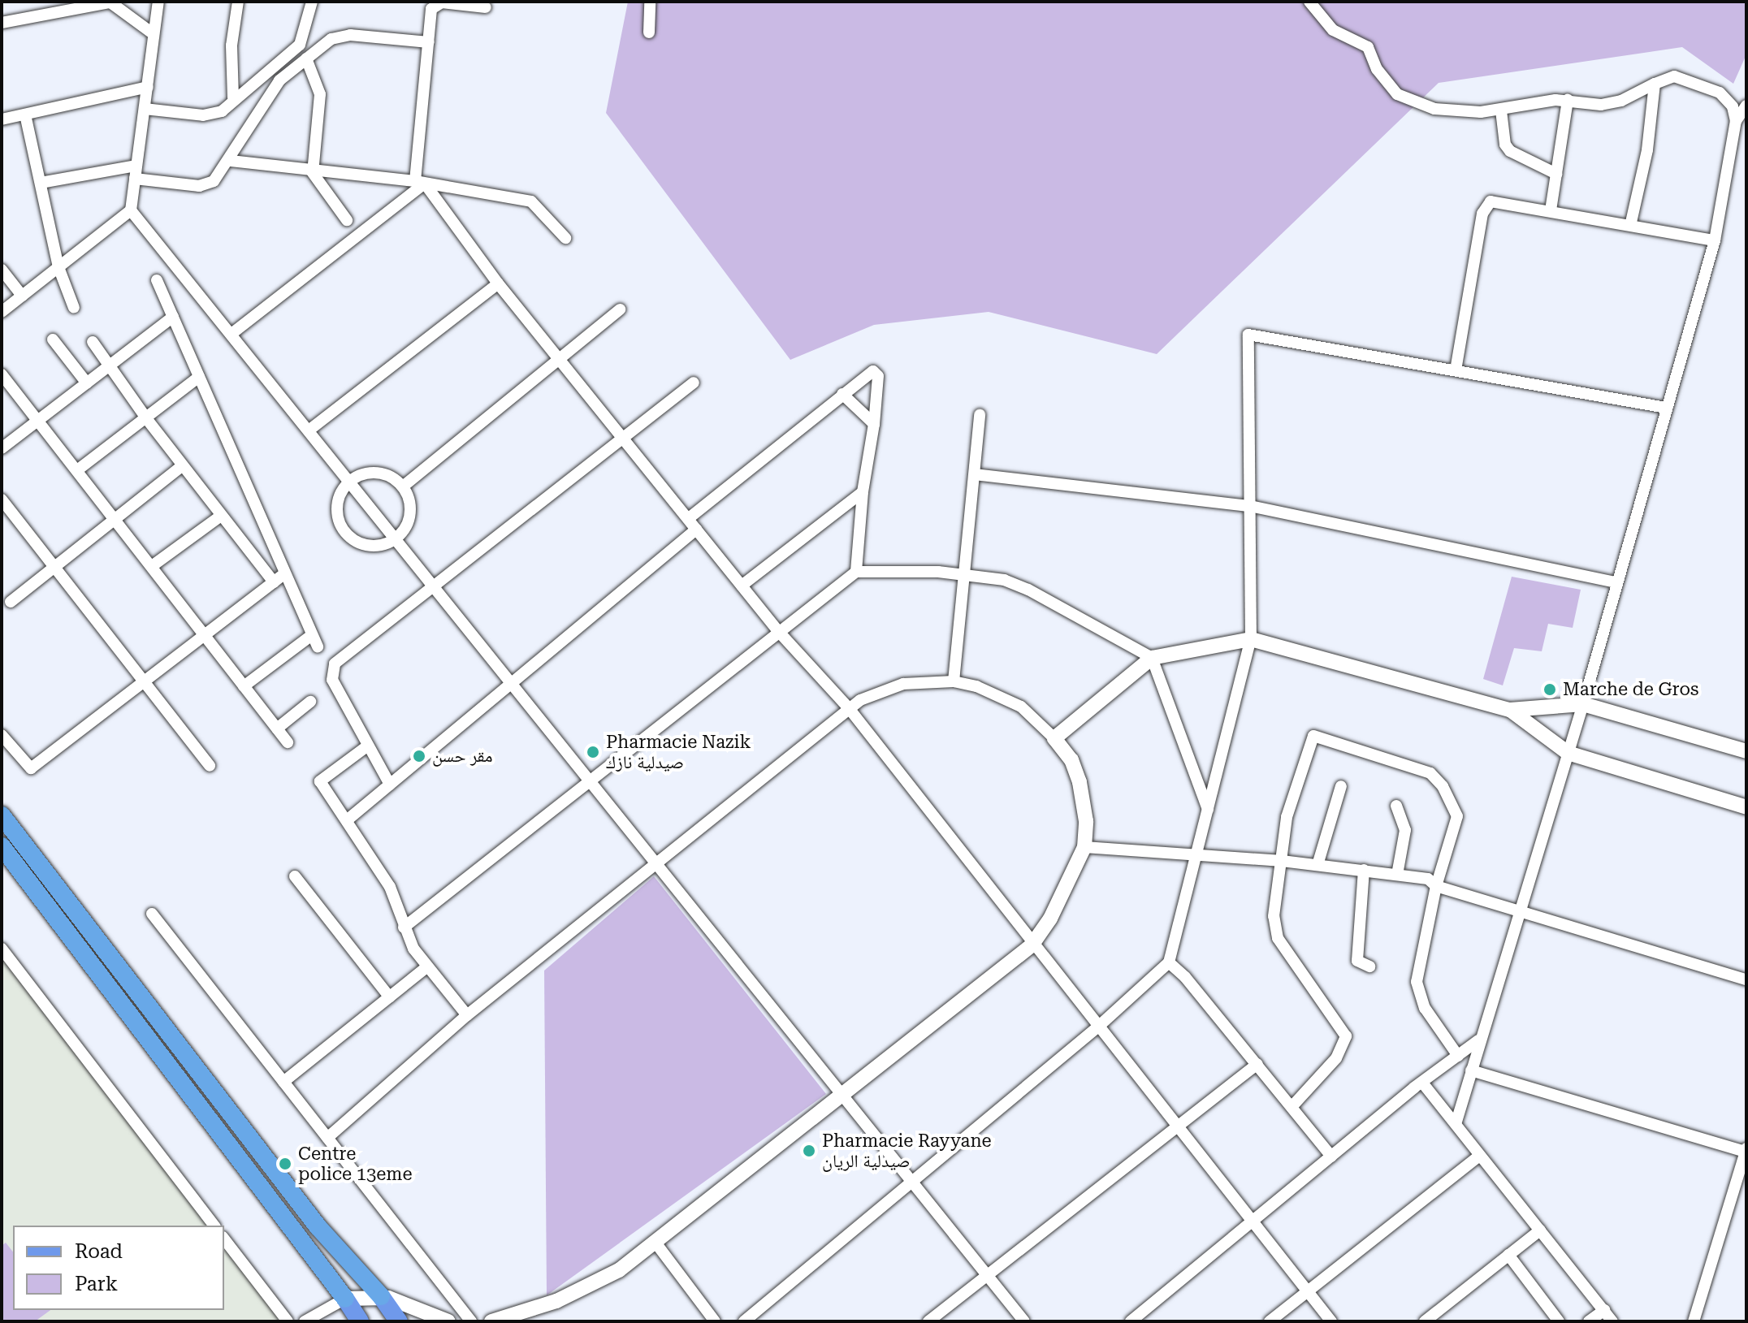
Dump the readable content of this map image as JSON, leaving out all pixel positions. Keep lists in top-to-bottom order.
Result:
{
  "places": [
    "Marche de Gros",
    "Pharmacie Nazik صيدلية نازك",
    "مقر حسن",
    "Pharmacie Rayyane صيدلية الريان",
    "Centre police 13eme"
  ],
  "legend": ["Road", "Park"]
}
